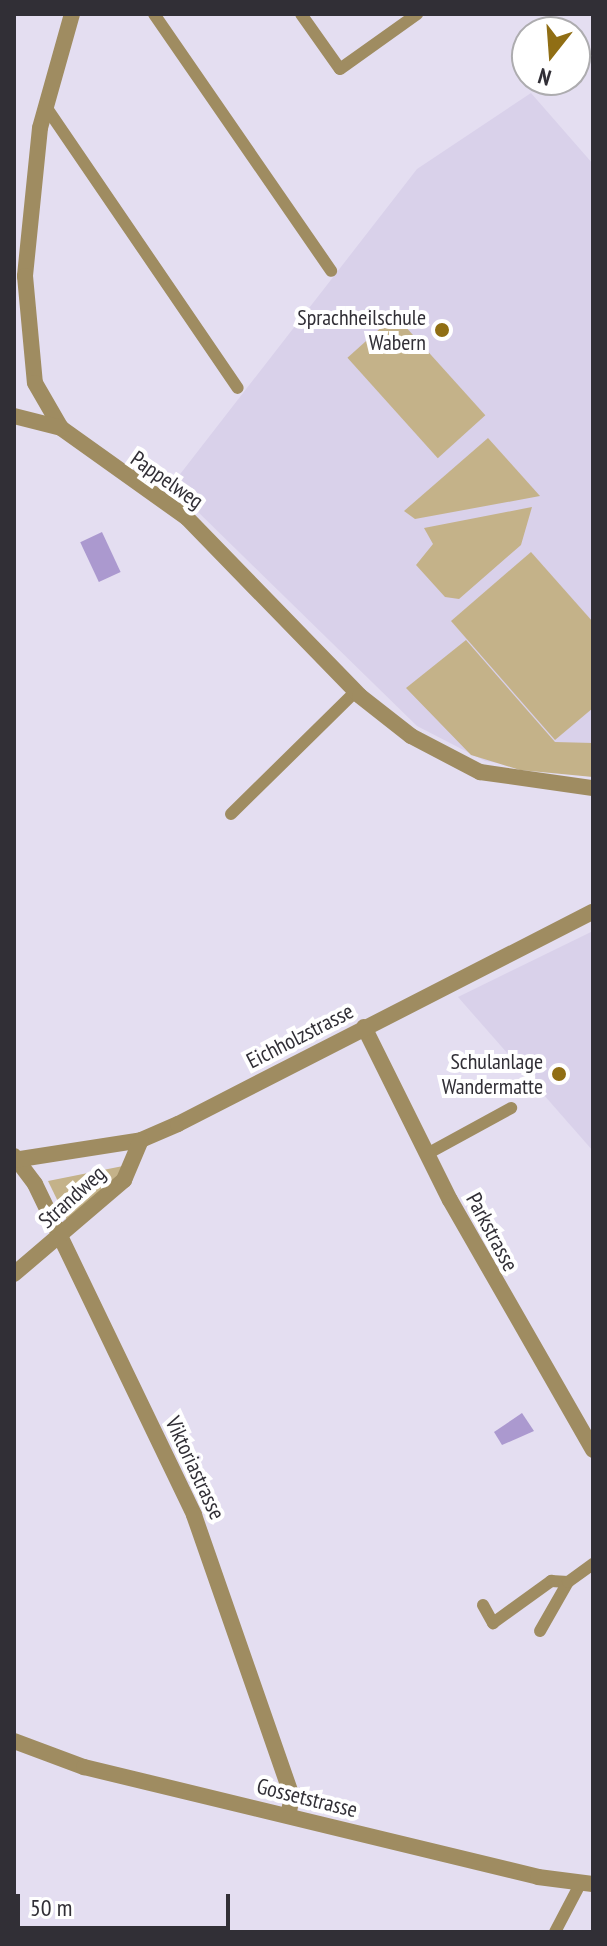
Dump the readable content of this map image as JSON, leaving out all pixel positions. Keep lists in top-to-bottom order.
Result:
{
  "streets": {
    "street": [
      "Pappelweg",
      "Eichholzstrasse",
      "Strandweg",
      "Parkstrasse",
      "Viktoriastrasse",
      "Gossetstrasse"
    ]
  },
  "crossings": [
    ["Eichholzstrasse", "Strandweg"],
    ["Eichholzstrasse", "Parkstrasse"],
    ["Eichholzstrasse", "Viktoriastrasse"],
    ["Strandweg", "Viktoriastrasse"],
    ["Viktoriastrasse", "Gossetstrasse"]
  ],
  "places": ["Sprachheilschule Wabern", "Schulanlage Wandermatte"],
  "scale_bar": "50 m",
  "north": "bottom"
}
